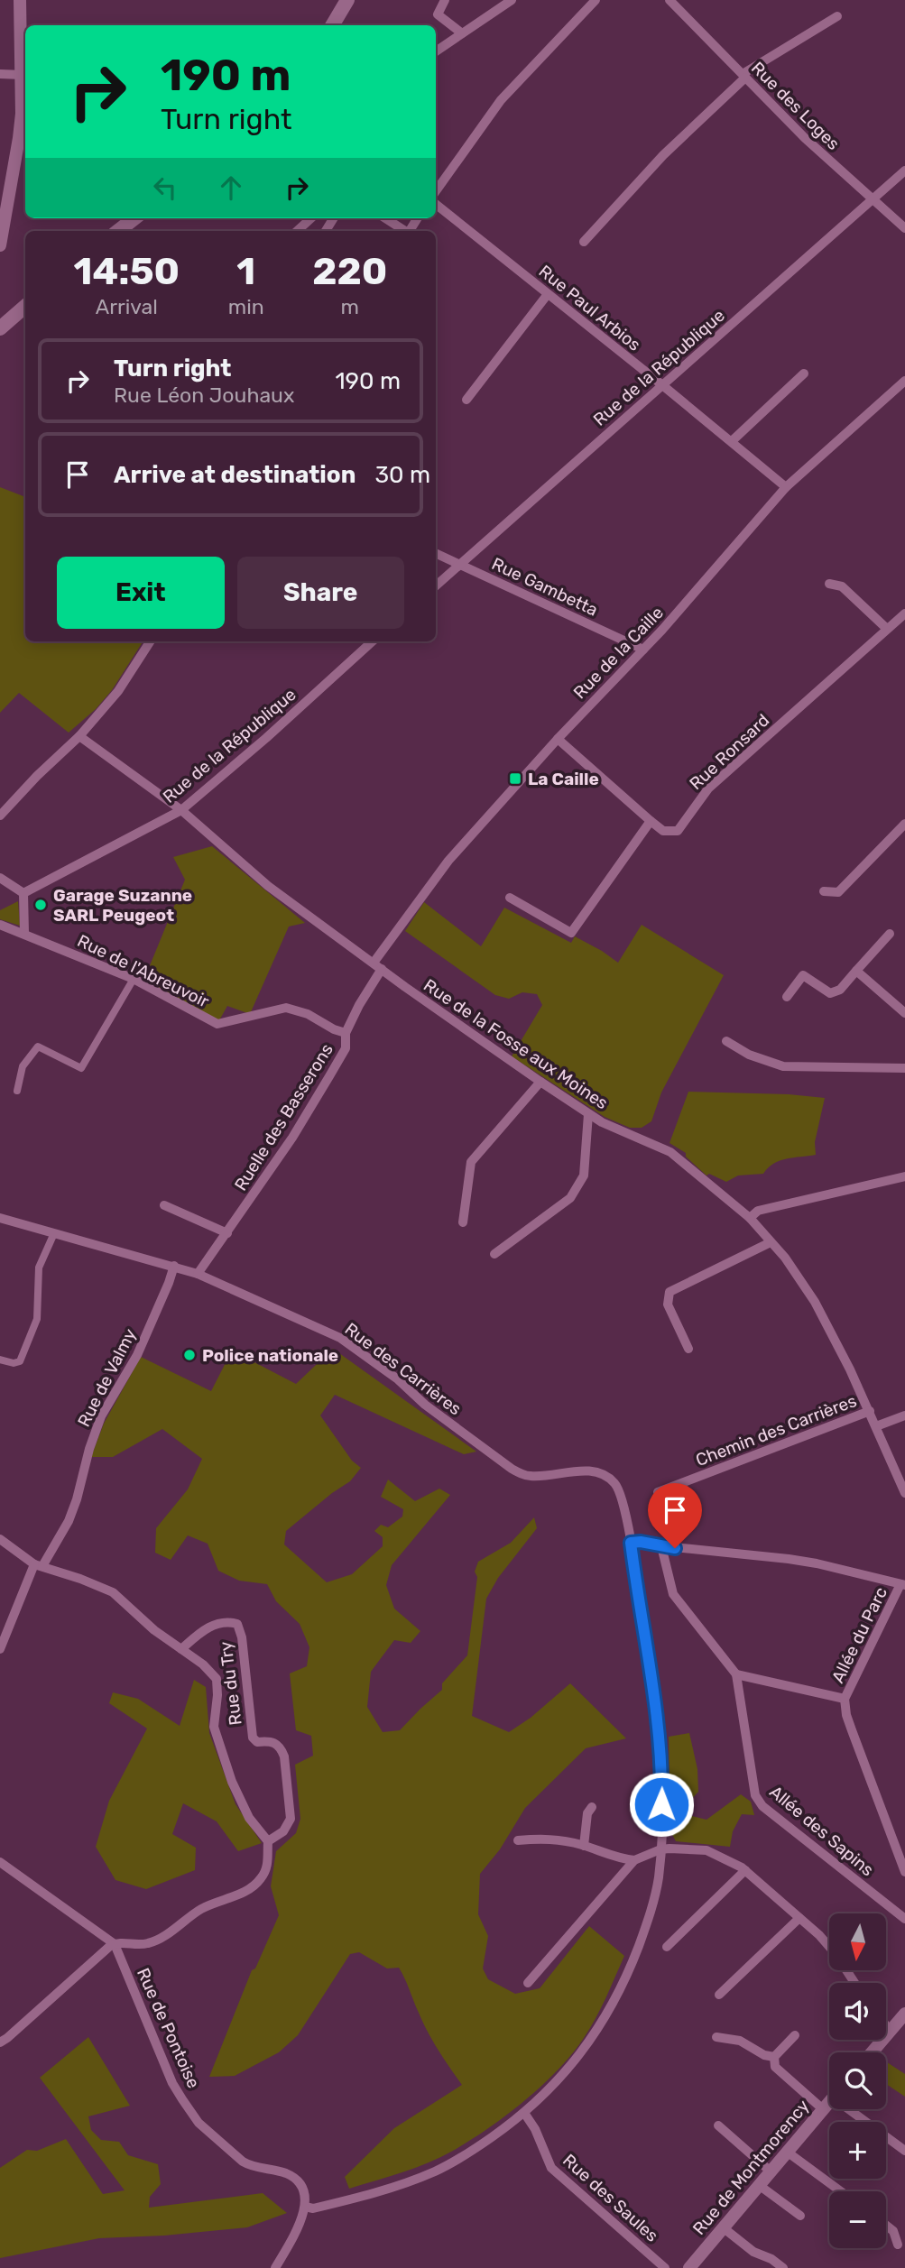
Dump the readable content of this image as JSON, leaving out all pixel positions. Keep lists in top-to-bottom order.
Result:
{
  "streets": {
    "street": [
      "Rue des Loges",
      "Rue Paul Arbios",
      "Rue de la République",
      "Rue Gambetta",
      "Rue de la Caille",
      "Rue Ronsard",
      "Rue de l'Abreuvoir",
      "Rue de la Fosse aux Moines",
      "Ruelle des Basserons",
      "Rue des Carrières",
      "Rue de Valmy",
      "Chemin des Carrières",
      "Allée du Parc",
      "Rue du Try",
      "Allée des Sapins",
      "Rue de Pontoise",
      "Rue de Montmorency",
      "Rue des Saules"
    ]
  },
  "crossings": [
    ["Rue des Loges", "Rue de la République"],
    ["Rue Paul Arbios", "Rue de la République"],
    ["Rue Paul Arbios", "Rue de la Caille"],
    ["Rue de la République", "Rue Gambetta"],
    ["Rue de la République", "Rue de la Fosse aux Moines"],
    ["Rue Gambetta", "Rue de la Caille"],
    ["Rue de la Caille", "Rue de la Fosse aux Moines"],
    ["Rue de la Caille", "Ruelle des Basserons"],
    ["Rue de l'Abreuvoir", "Ruelle des Basserons"],
    ["Rue de la Fosse aux Moines", "Ruelle des Basserons"],
    ["Rue de la Fosse aux Moines", "Chemin des Carrières"],
    ["Ruelle des Basserons", "Rue des Carrières"],
    ["Rue des Carrières", "Rue de Valmy"],
    ["Rue des Carrières", "Rue de Pontoise"],
    ["Rue des Carrières", "Rue des Saules"]
  ],
  "places": {
    "transit": ["La Caille"],
    "other": ["Garage Suzanne SARL Peugeot", "Police nationale"]
  },
  "north": "bottom",
  "page": {
    "turn": ["190 m", "Turn right"],
    "eta": [
      "14:50",
      "Arrival",
      "1",
      "min",
      "220",
      "m"
    ],
    "list": [
      {
        "name": "Turn right",
        "note": "Rue Léon Jouhaux",
        "value": "190 m"
      },
      {
        "name": "Arrive at destination",
        "value": "30 m"
      }
    ],
    "buttons": ["Exit", "Share"],
    "map_buttons": ["+", "−"]
  }
}
